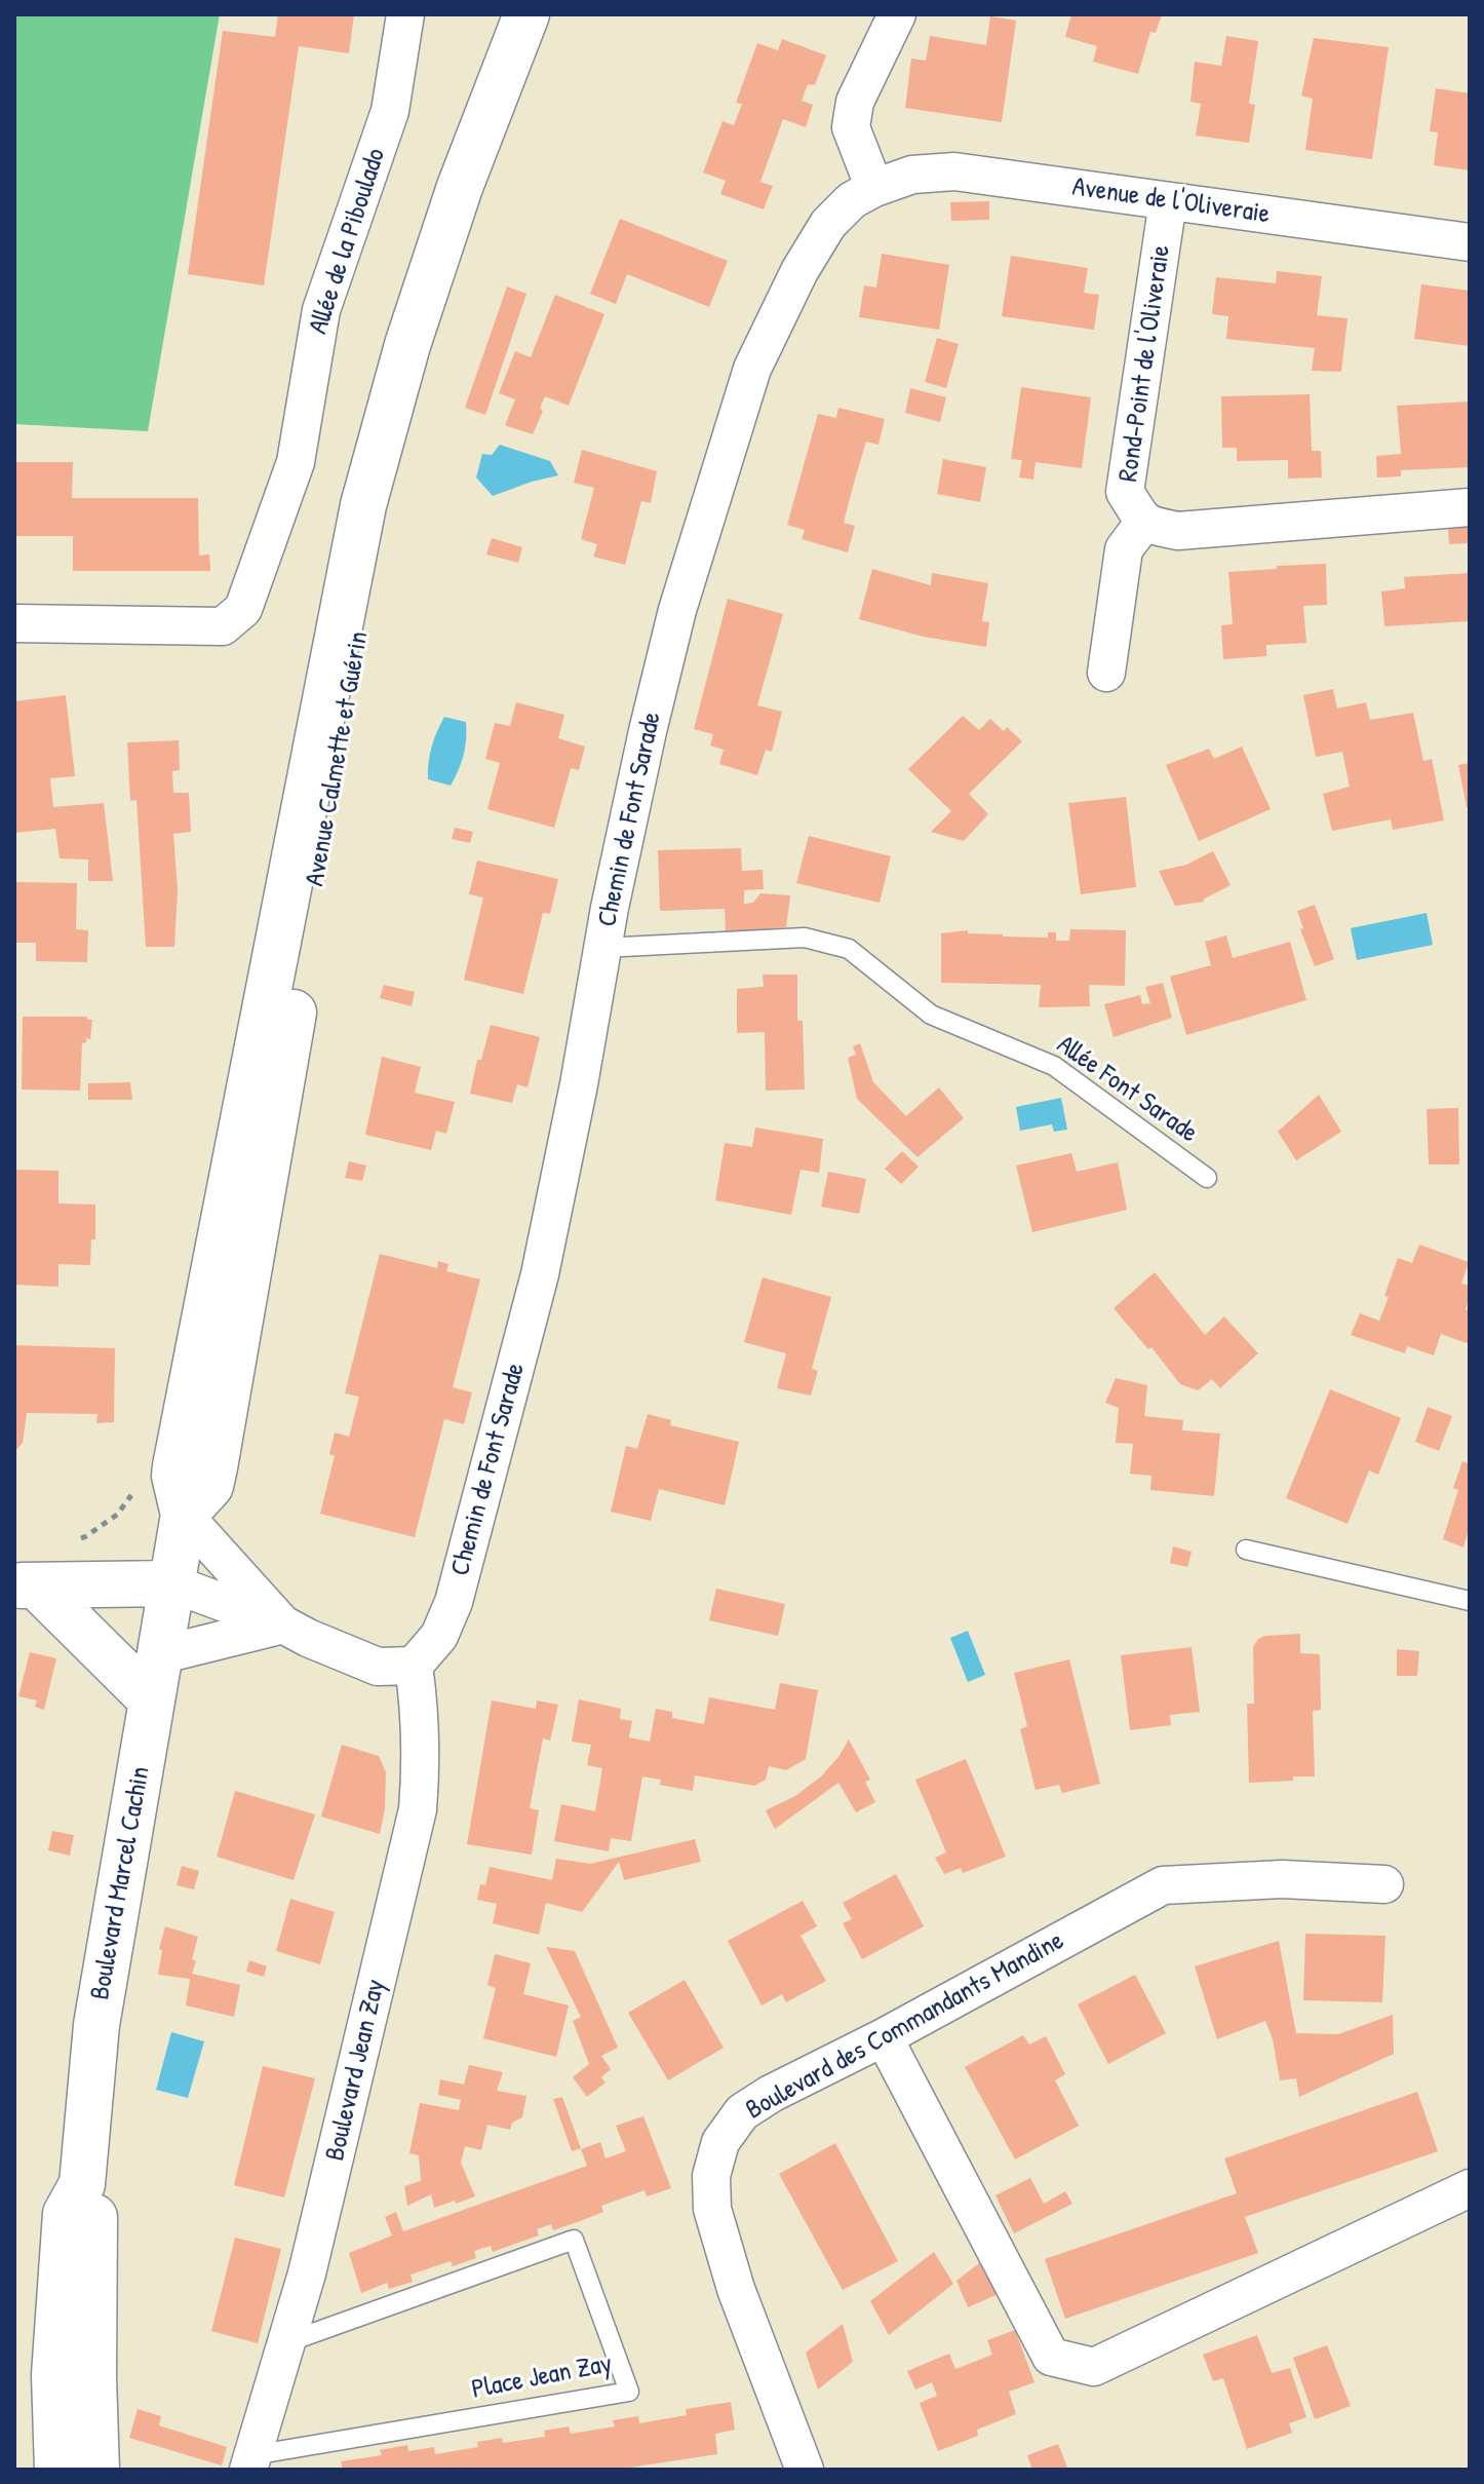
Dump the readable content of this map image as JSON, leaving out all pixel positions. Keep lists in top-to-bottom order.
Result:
{
  "streets": {
    "main road": ["Avenue Calmette et Guérin", "Boulevard Marcel Cachin"],
    "street": [
      "Avenue de l'Oliveraie",
      "Allée de la Piboulado",
      "Rond-Point de l'Oliveraie",
      "Chemin de Font Sarade",
      "Boulevard des Commandants Mandine",
      "Boulevard Jean Zay"
    ],
    "lane": ["Allée Font Sarade", "Place Jean Zay"]
  },
  "crossings": [
    ["Avenue de l'Oliveraie", "Rond-Point de l'Oliveraie"],
    ["Avenue de l'Oliveraie", "Chemin de Font Sarade"],
    ["Avenue Calmette et Guérin", "Boulevard Marcel Cachin"],
    ["Chemin de Font Sarade", "Allée Font Sarade"],
    ["Chemin de Font Sarade", "Boulevard Jean Zay"],
    ["Boulevard Jean Zay", "Place Jean Zay"]
  ]
}
